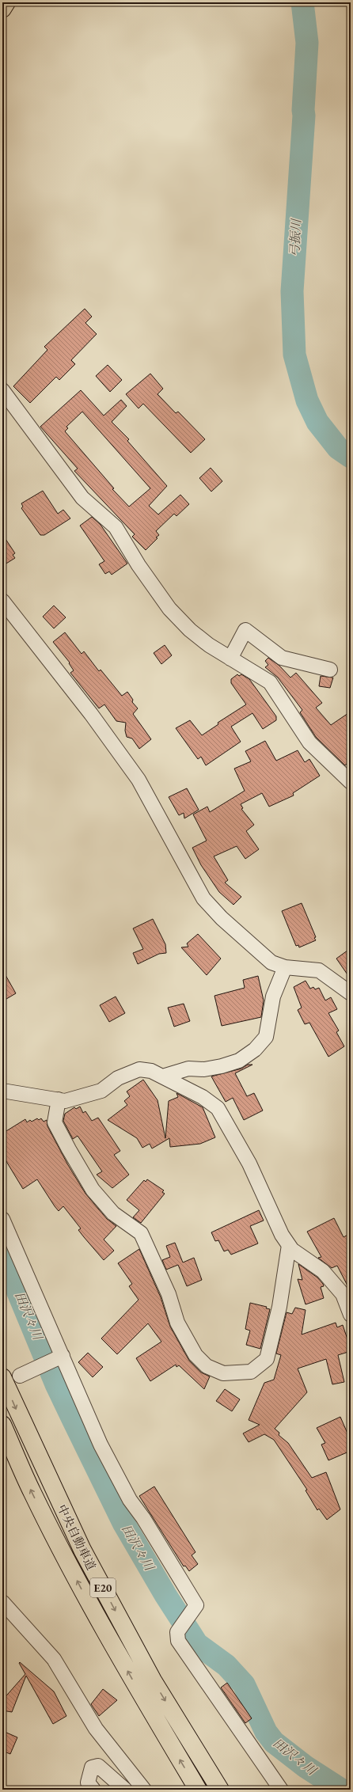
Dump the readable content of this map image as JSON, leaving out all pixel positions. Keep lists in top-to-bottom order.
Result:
{
  "streets": {
    "highway": ["中央自動車道", "E20"]
  },
  "water": ["弓振川", "田沢々川"]
}
